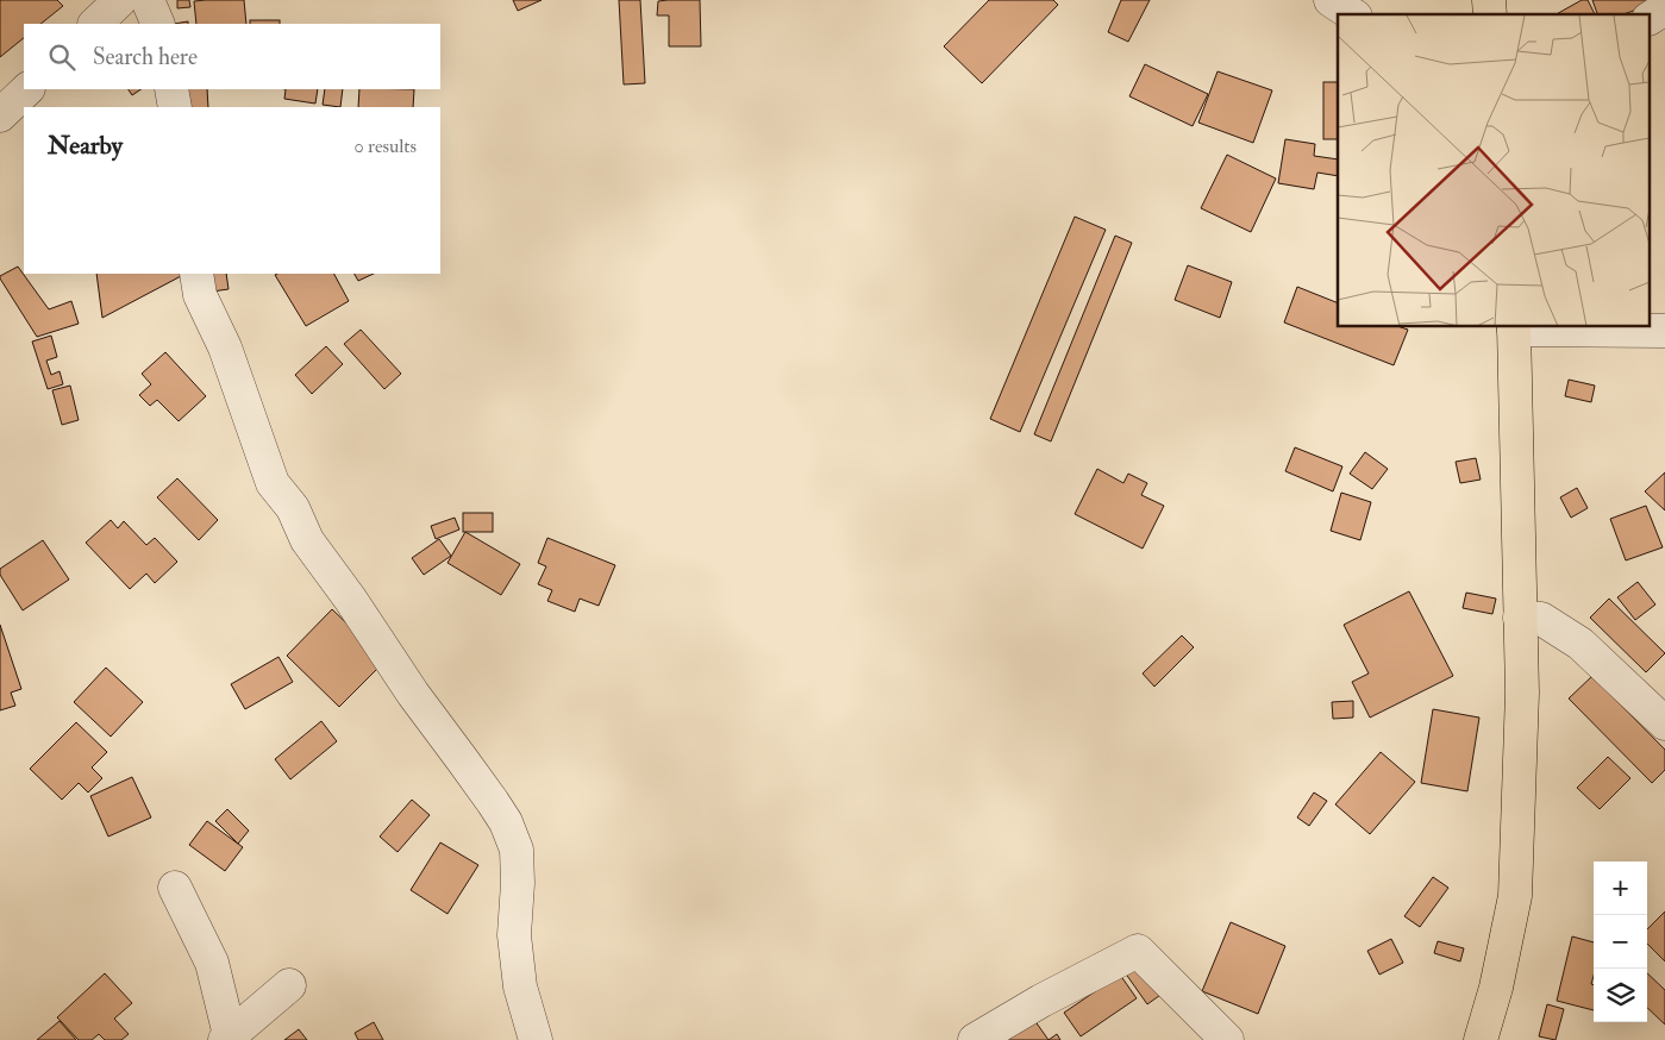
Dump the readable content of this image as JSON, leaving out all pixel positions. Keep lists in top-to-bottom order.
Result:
{
  "page": {
    "search": "Search here",
    "heading": ["Nearby", "0 results"],
    "map_buttons": ["+", "−"]
  }
}
